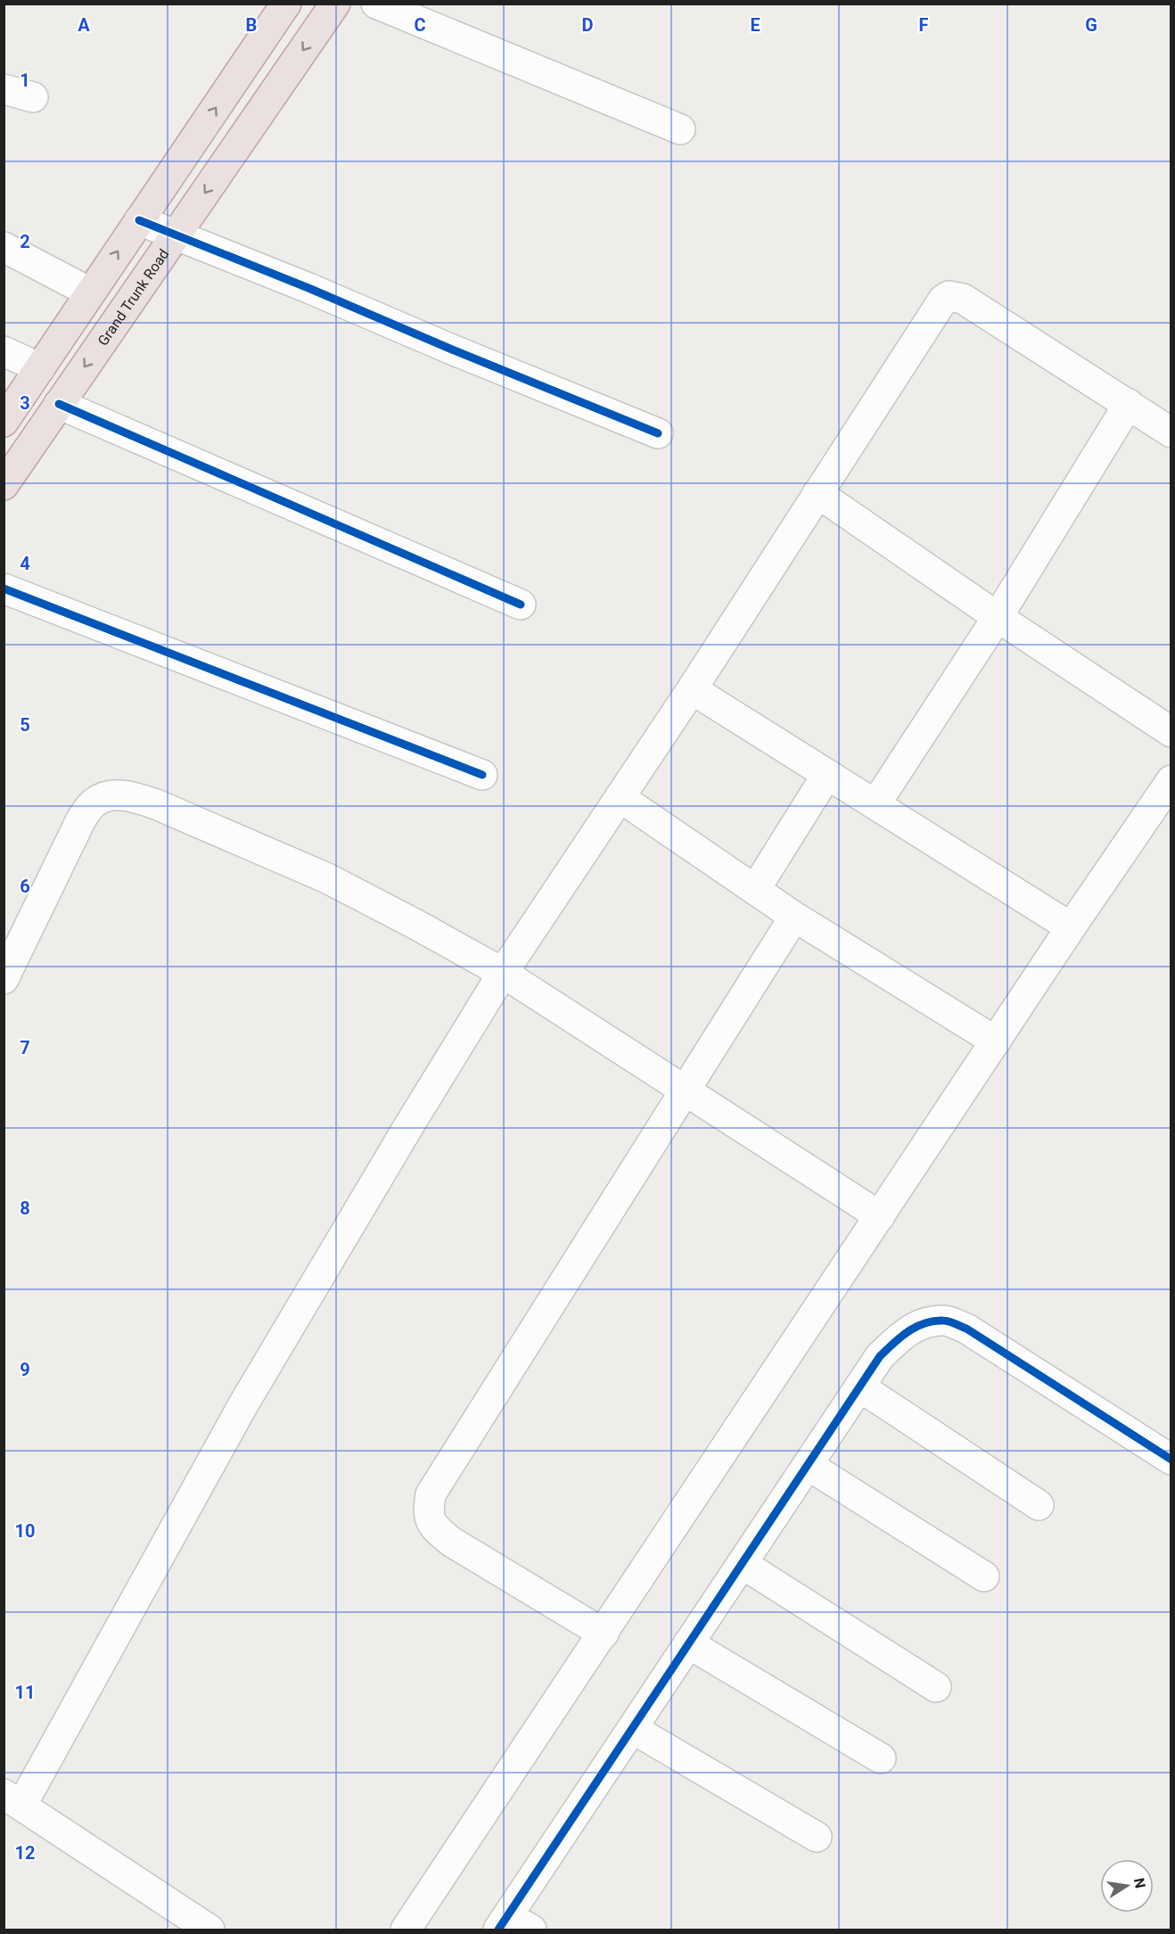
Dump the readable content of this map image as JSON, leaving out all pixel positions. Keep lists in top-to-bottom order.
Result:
{
  "streets": {
    "highway": ["Grand Trunk Road"]
  },
  "north": "right",
  "grid": {
    "columns": [
      "A",
      "B",
      "C",
      "D",
      "E",
      "F",
      "G"
    ],
    "rows": [
      "1",
      "2",
      "3",
      "4",
      "5",
      "6",
      "7",
      "8",
      "9",
      "10",
      "11",
      "12"
    ]
  }
}
